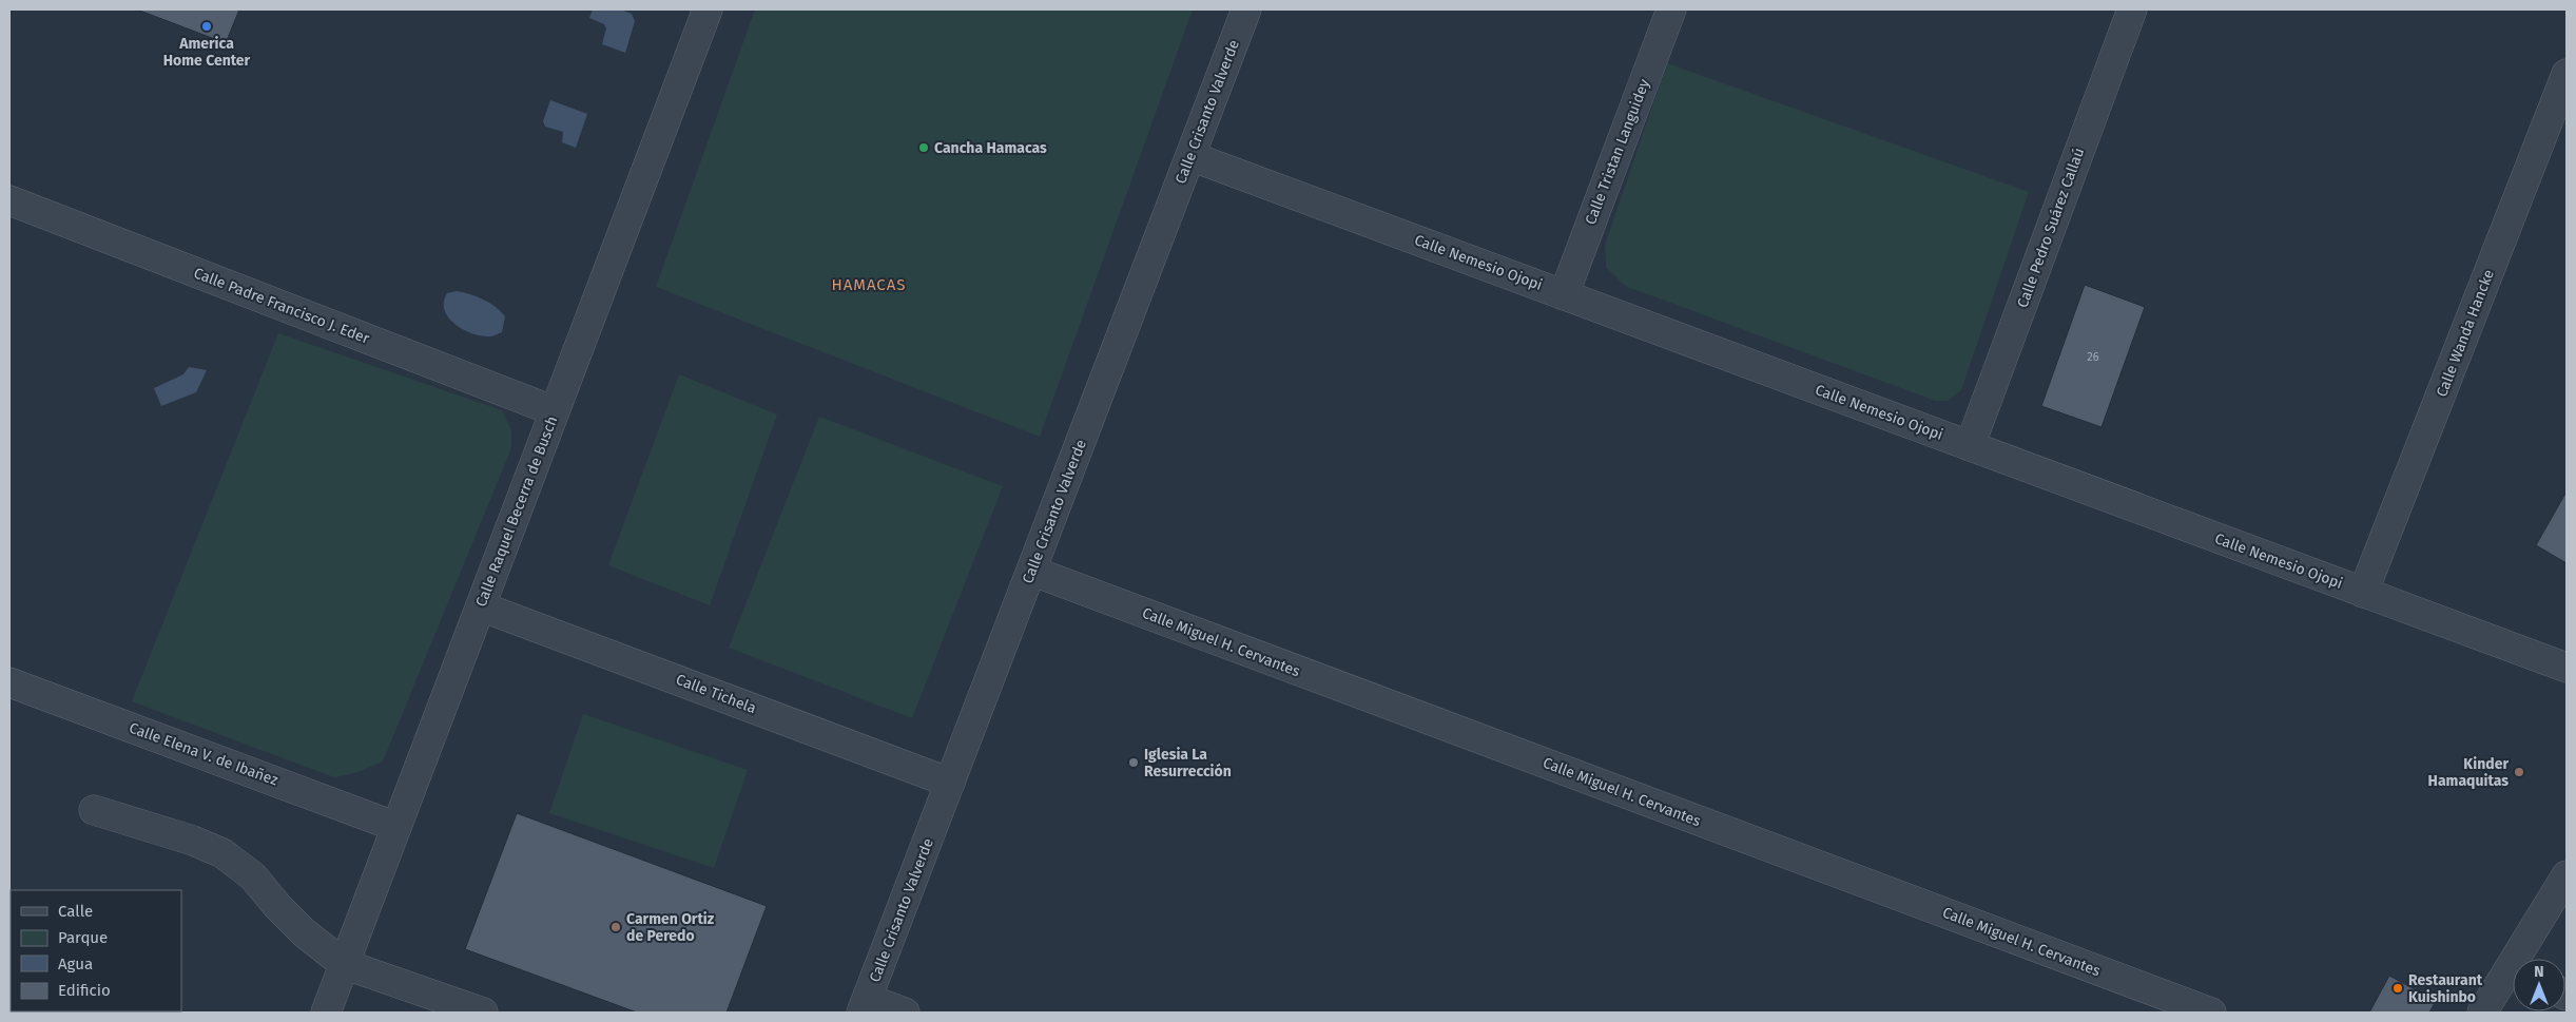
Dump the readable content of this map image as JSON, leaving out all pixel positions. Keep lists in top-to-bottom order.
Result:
{
  "streets": {
    "street": [
      "Calle Crisanto Valverde",
      "Calle Tristan Languidey",
      "Calle Pedro Suárez Callaú",
      "Calle Nemesio Ojopi",
      "Calle Padre Francisco J. Eder",
      "Calle Wanda Hancke",
      "Calle Raquel Becerra de Busch",
      "Calle Miguel H. Cervantes",
      "Calle Tichela",
      "Calle Elena V. de Ibañez"
    ]
  },
  "crossings": [
    ["Calle Crisanto Valverde", "Calle Nemesio Ojopi"],
    ["Calle Crisanto Valverde", "Calle Miguel H. Cervantes"],
    ["Calle Crisanto Valverde", "Calle Tichela"],
    ["Calle Tristan Languidey", "Calle Nemesio Ojopi"],
    ["Calle Pedro Suárez Callaú", "Calle Nemesio Ojopi"],
    ["Calle Nemesio Ojopi", "Calle Wanda Hancke"],
    ["Calle Padre Francisco J. Eder", "Calle Raquel Becerra de Busch"],
    ["Calle Raquel Becerra de Busch", "Calle Tichela"],
    ["Calle Raquel Becerra de Busch", "Calle Elena V. de Ibañez"]
  ],
  "districts": ["HAMACAS"],
  "places": [
    "America Home Center",
    "Cancha Hamacas",
    "Iglesia La Resurrección",
    "Kinder Hamaquitas",
    "Carmen Ortiz de Peredo",
    "Restaurant Kuishinbo"
  ],
  "house_numbers": ["26"],
  "legend": [
    "Calle",
    "Parque",
    "Agua",
    "Edificio"
  ],
  "north": "top"
}
